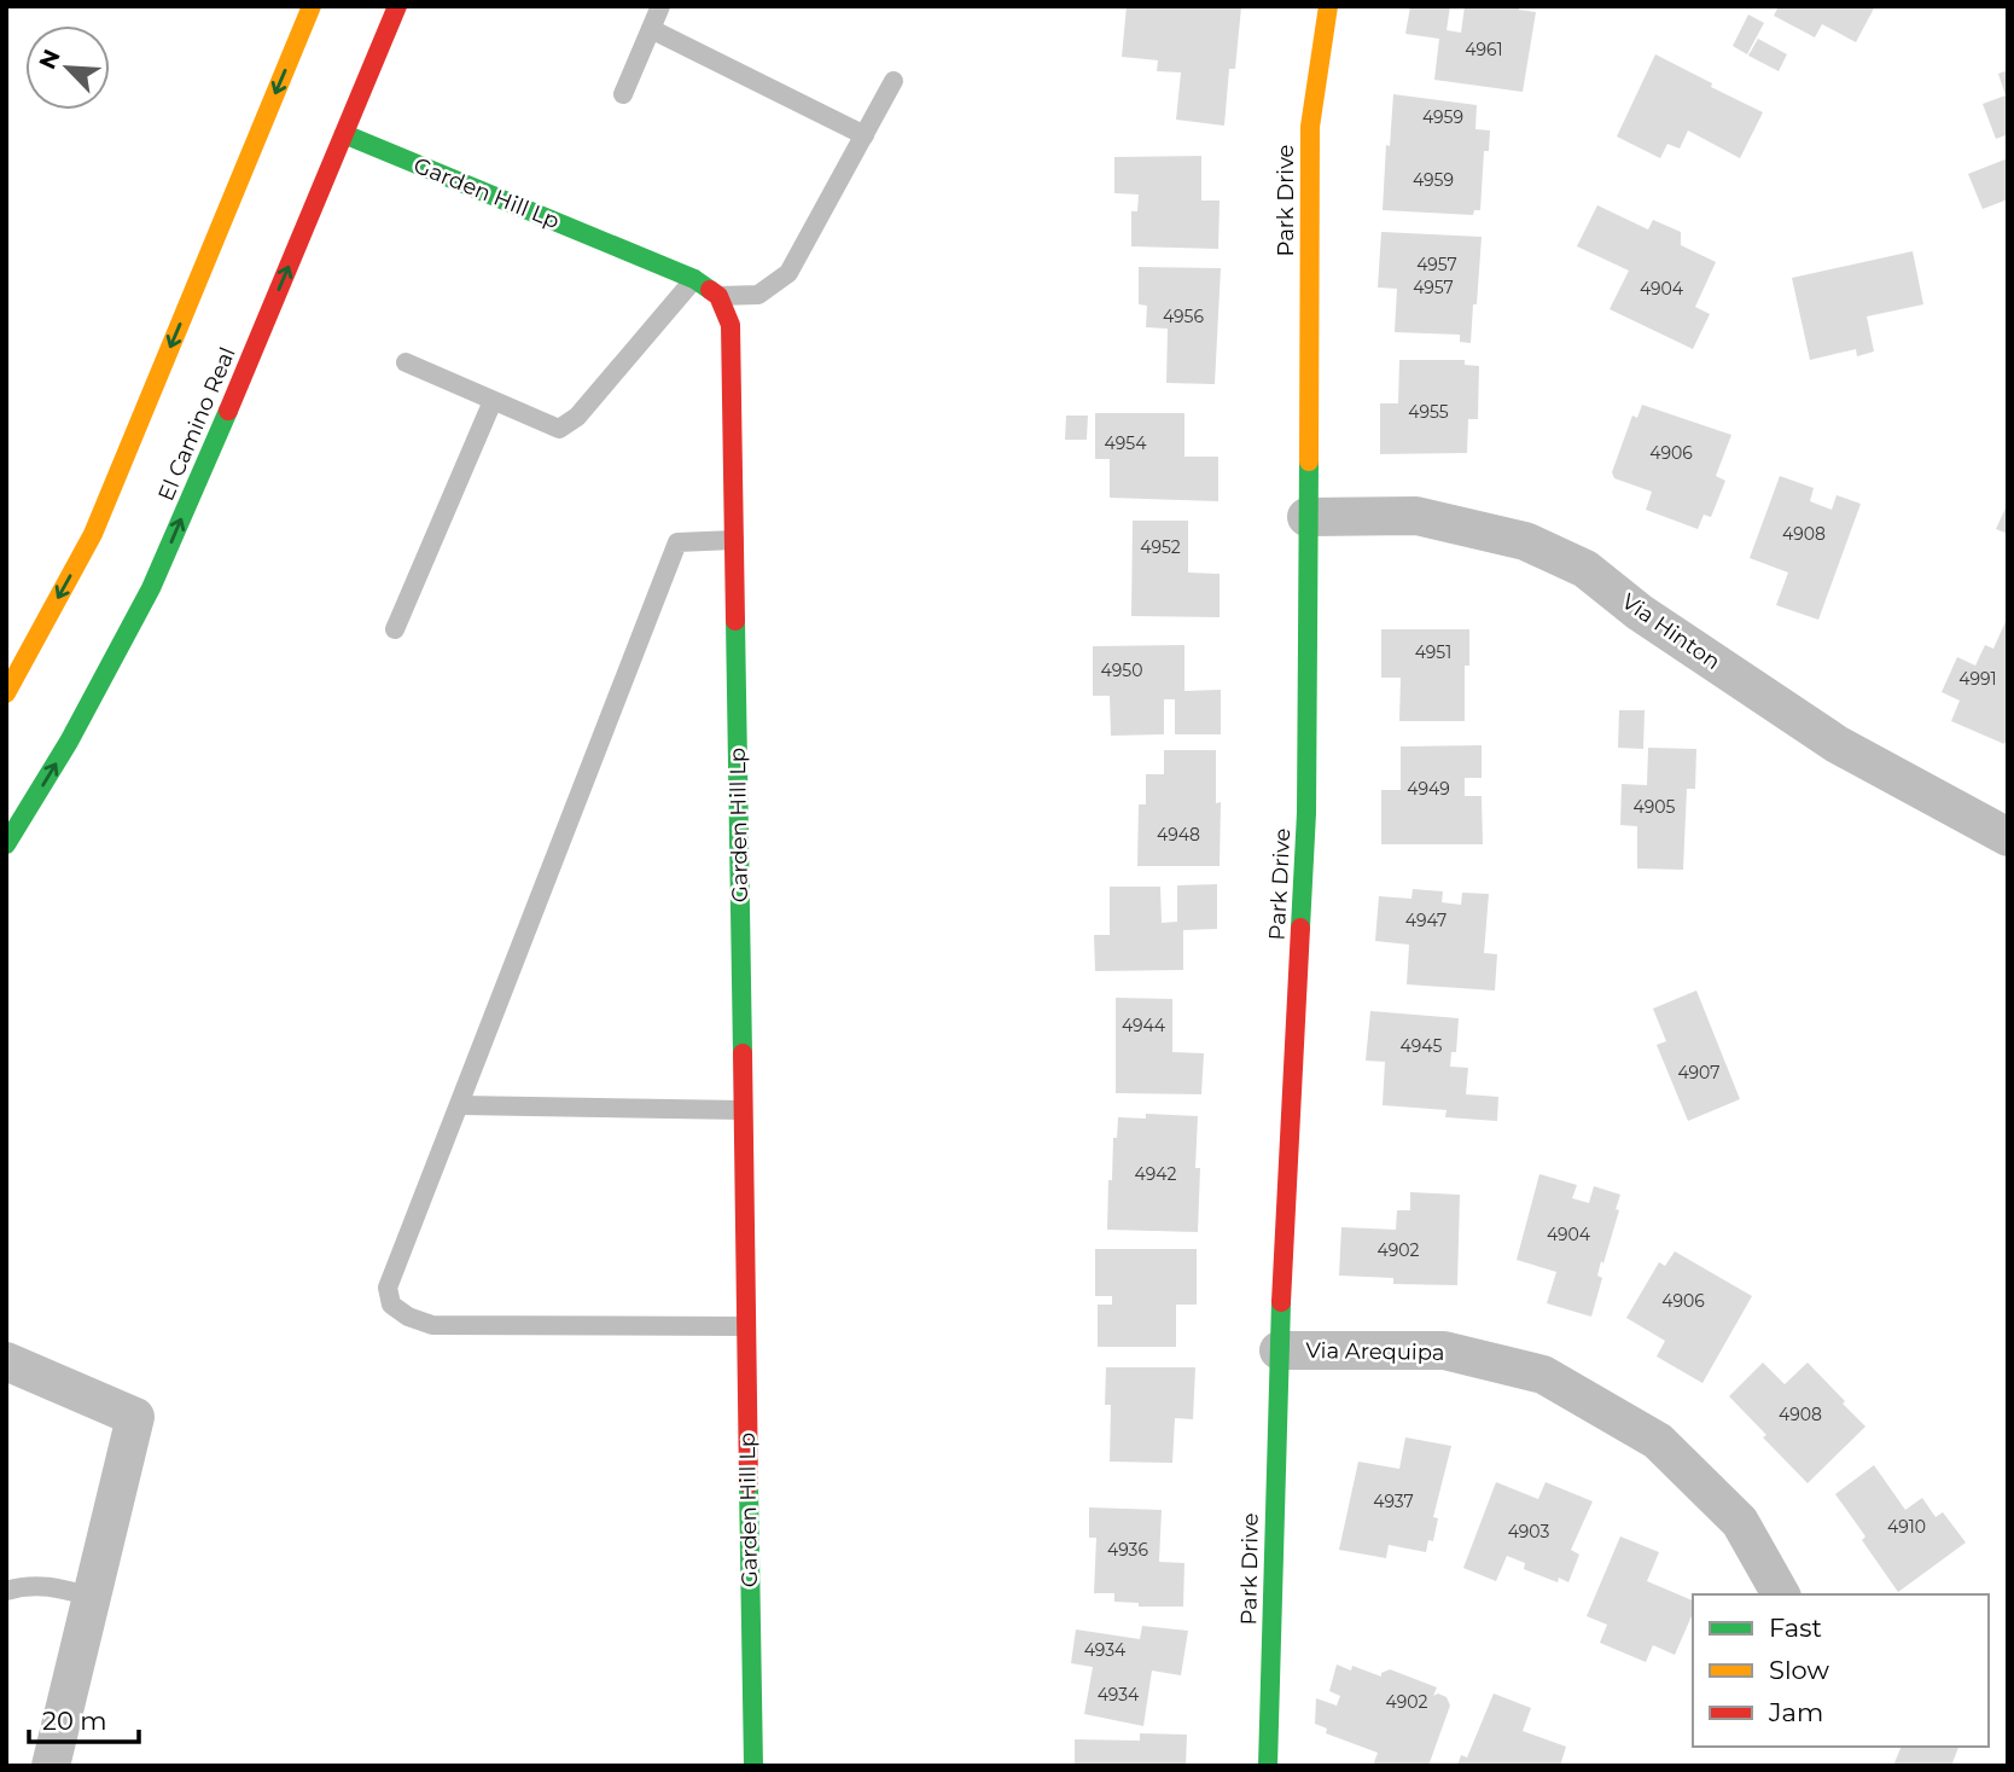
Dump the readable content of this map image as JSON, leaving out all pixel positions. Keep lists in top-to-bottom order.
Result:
{
  "streets": {
    "street": [
      "Garden Hill Lp",
      "Park Drive",
      "El Camino Real",
      "Via Hinton",
      "Via Arequipa"
    ]
  },
  "crossings": [
    ["Garden Hill Lp", "El Camino Real"],
    ["Park Drive", "Via Hinton"],
    ["Park Drive", "Via Arequipa"]
  ],
  "house_numbers": [
    "4961",
    "4959",
    "4959",
    "4957",
    "4957",
    "4904",
    "4956",
    "4955",
    "4954",
    "4906",
    "4908",
    "4952",
    "4951",
    "4950",
    "4991",
    "4949",
    "4905",
    "4948",
    "4947",
    "4944",
    "4945",
    "4907",
    "4942",
    "4904",
    "4902",
    "4906",
    "4908",
    "4937",
    "4910",
    "4903",
    "4936",
    "4934",
    "4934",
    "4902"
  ],
  "legend": ["Fast", "Slow", "Jam"],
  "scale_bar": "20 m",
  "north": "top left"
}
